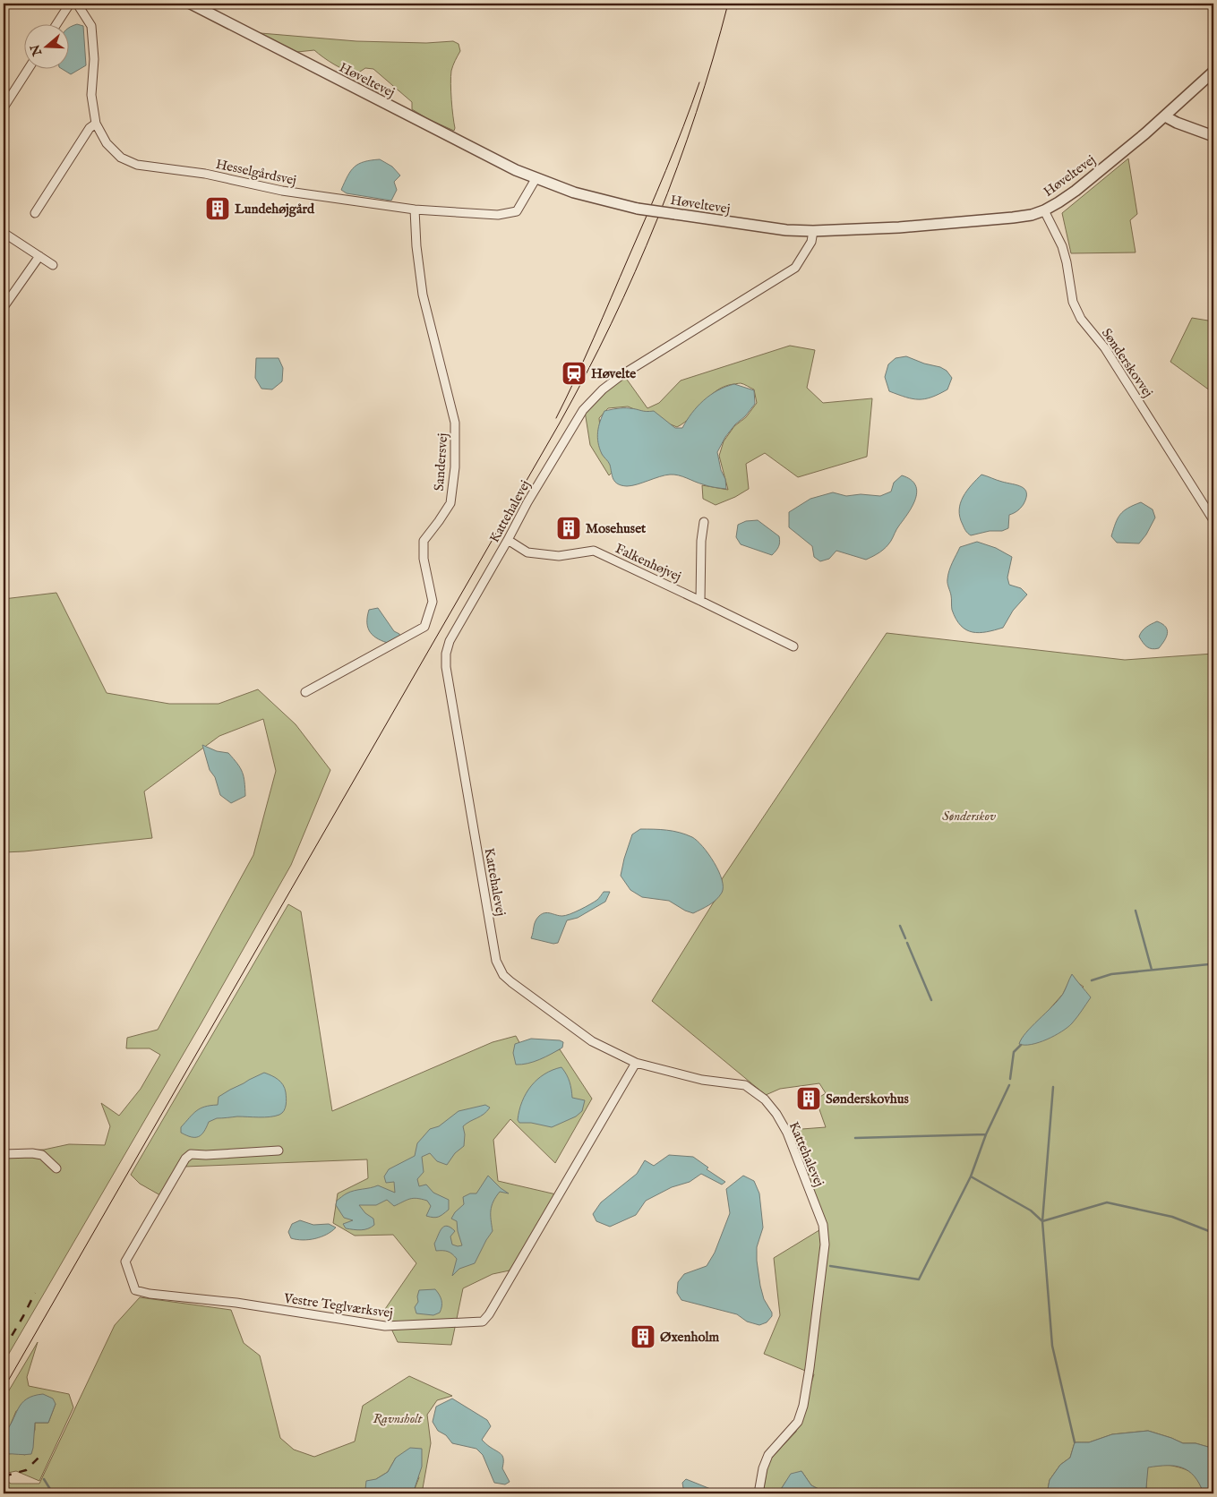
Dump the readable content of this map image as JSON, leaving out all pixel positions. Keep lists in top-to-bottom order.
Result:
{
  "streets": {
    "street": [
      "Høveltevej",
      "Hesselgårdsvej",
      "Sønderskovvej",
      "Sandersvej",
      "Kattehalevej",
      "Falkenhøjvej",
      "Vestre Teglværksvej"
    ]
  },
  "crossings": [
    ["Høveltevej", "Hesselgårdsvej"],
    ["Høveltevej", "Sønderskovvej"],
    ["Høveltevej", "Kattehalevej"],
    ["Hesselgårdsvej", "Sandersvej"],
    ["Kattehalevej", "Falkenhøjvej"],
    ["Kattehalevej", "Vestre Teglværksvej"]
  ],
  "parks": ["Sønderskov", "Ravnsholt"],
  "places": {
    "building": [
      "Lundehøjgård",
      "Mosehuset",
      "Sønderskovhus",
      "Øxenholm"
    ],
    "station": ["Høvelte"]
  },
  "north": "left"
}
